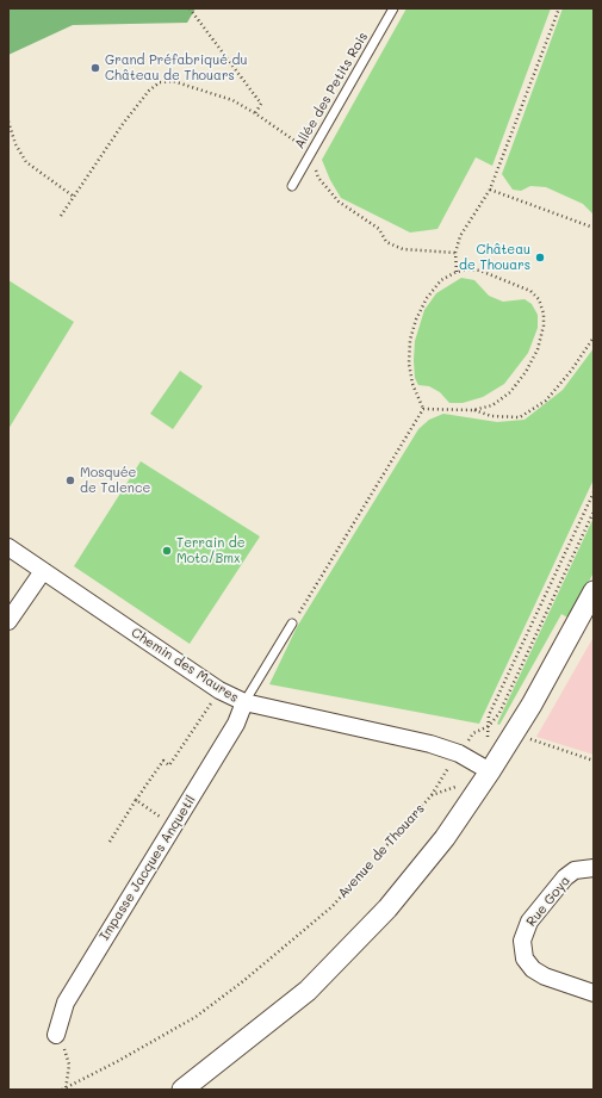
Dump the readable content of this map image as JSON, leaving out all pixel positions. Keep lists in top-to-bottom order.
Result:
{
  "streets": {
    "street": ["Chemin des Maures", "Impasse Jacques Anquetil", "Rue Goya"],
    "lane": ["Allée des Petits Rois"],
    "path": ["Avenue de Thouars"]
  },
  "crossings": [
    ["Chemin des Maures", "Avenue de Thouars"],
    ["Chemin des Maures", "Impasse Jacques Anquetil"]
  ],
  "places": [
    "Grand Préfabriqué du Château de Thouars",
    "Château de Thouars",
    "Mosquée de Talence",
    "Terrain de Moto/Bmx"
  ]
}
